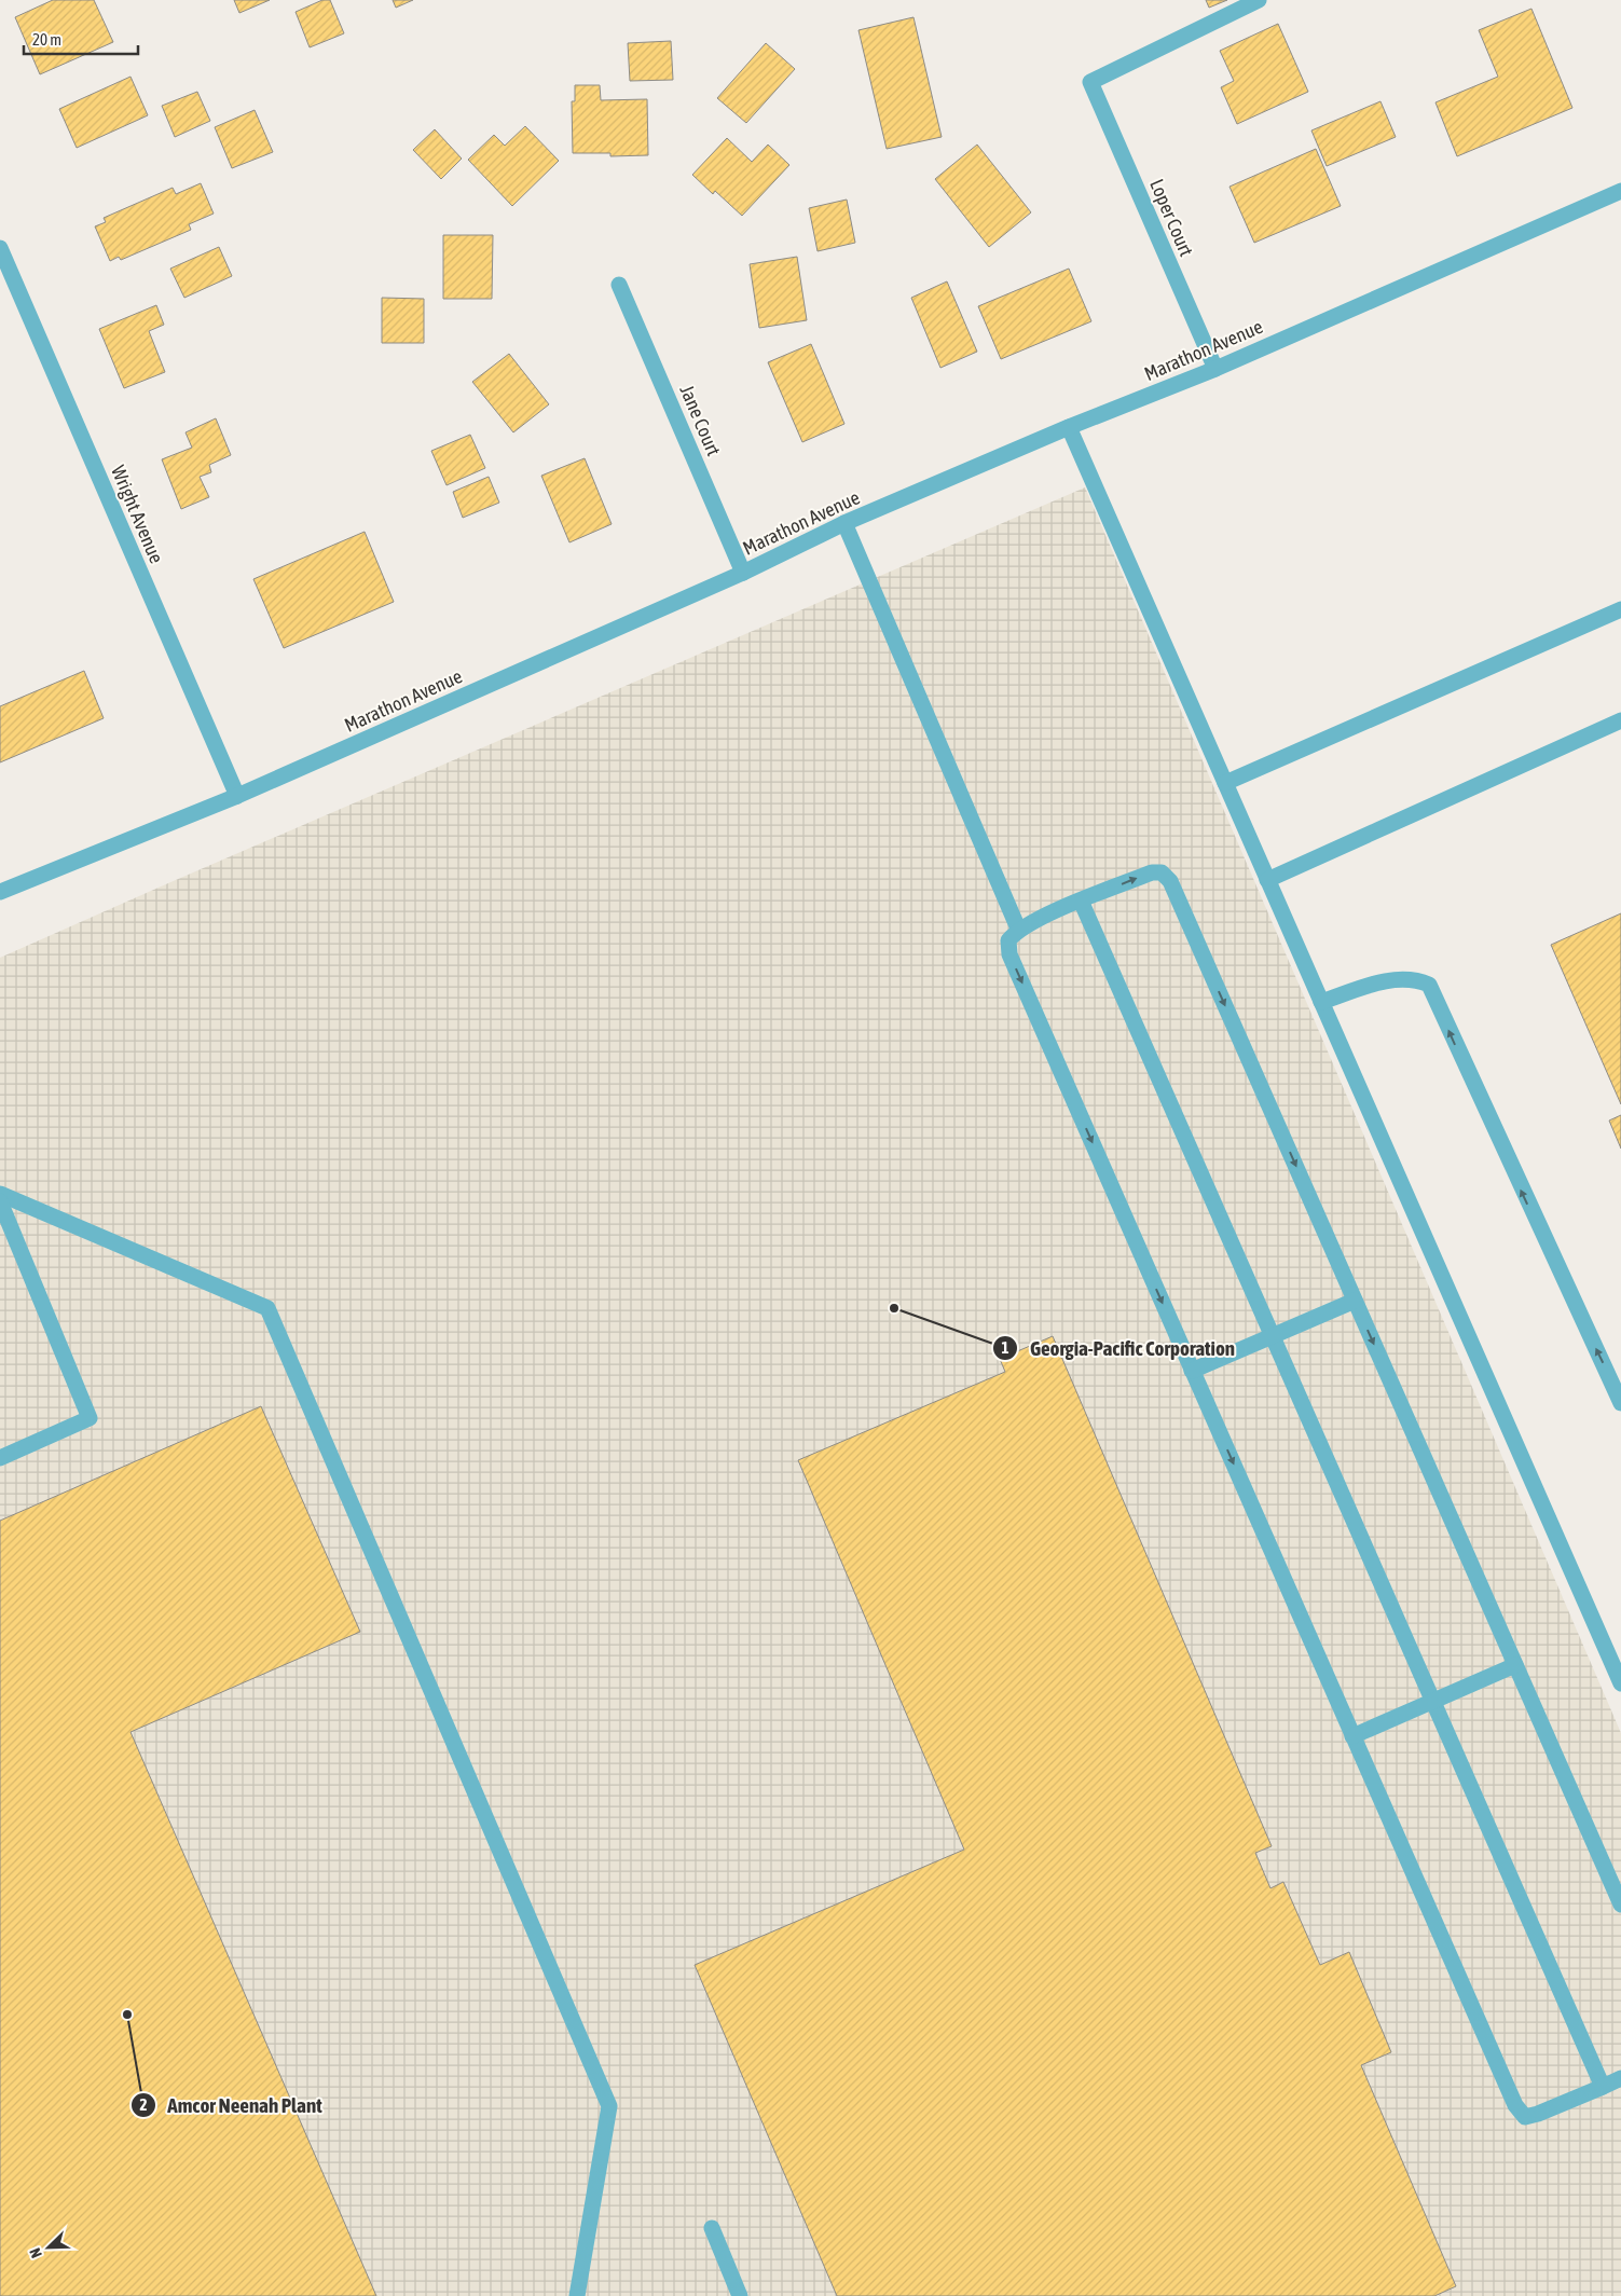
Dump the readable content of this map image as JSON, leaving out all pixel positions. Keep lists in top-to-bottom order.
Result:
{
  "streets": {
    "street": [
      "Loper Court",
      "Marathon Avenue",
      "Jane Court",
      "Wright Avenue"
    ]
  },
  "crossings": [
    ["Loper Court", "Marathon Avenue"],
    ["Marathon Avenue", "Jane Court"],
    ["Marathon Avenue", "Wright Avenue"]
  ],
  "places": ["Georgia-Pacific Corporation", "Amcor Neenah Plant"],
  "scale_bar": "20 m",
  "north": "bottom left"
}
